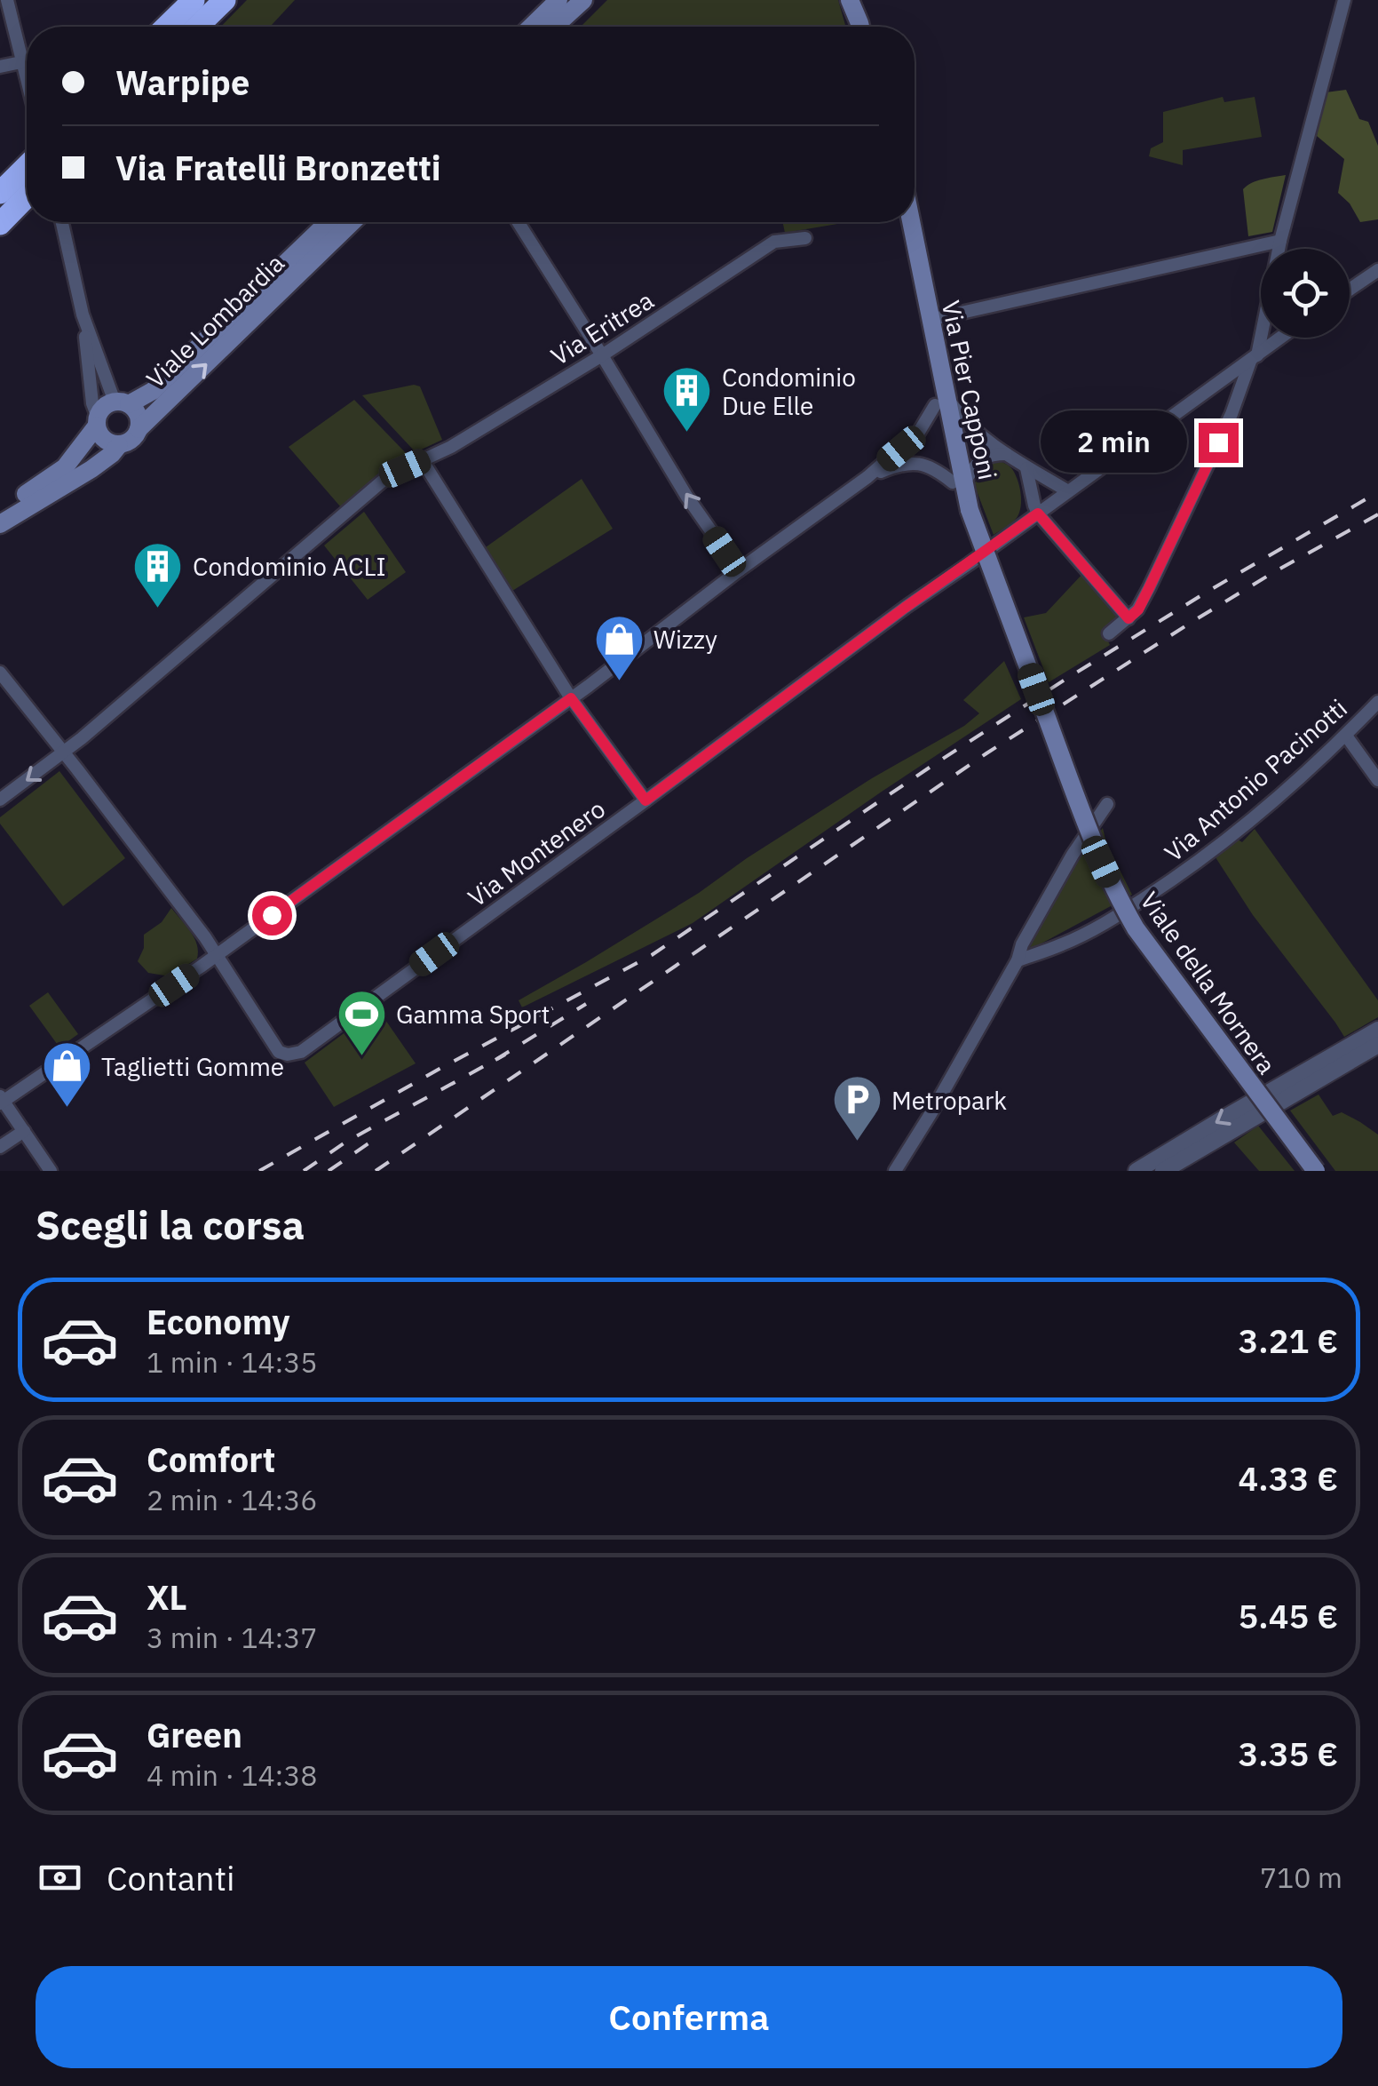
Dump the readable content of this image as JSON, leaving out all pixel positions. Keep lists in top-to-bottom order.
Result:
{
  "streets": {
    "main road": ["Viale Lombardia", "Via Pier Capponi", "Viale della Mornera"],
    "street": ["Via Eritrea", "Via Antonio Pacinotti", "Via Montenero"]
  },
  "crossings": [
    ["Via Pier Capponi", "Viale della Mornera"]
  ],
  "places": {
    "building": ["Condominio Due Elle", "Condominio ACLI"],
    "shop": ["Wizzy", "Taglietti Gomme"],
    "sports": ["Gamma Sport"],
    "parking": ["Metropark"]
  },
  "page": {
    "banner": ["Warpipe", "Via Fratelli Bronzetti"],
    "bubble": "2 min",
    "heading": "Scegli la corsa",
    "list": [
      {
        "name": "Economy",
        "note": "1 min · 14:35",
        "value": "3.21 €"
      },
      {
        "name": "Comfort",
        "note": "2 min · 14:36",
        "value": "4.33 €"
      },
      {
        "name": "XL",
        "note": "3 min · 14:37",
        "value": "5.45 €"
      },
      {
        "name": "Green",
        "note": "4 min · 14:38",
        "value": "3.35 €"
      }
    ],
    "pay": ["Contanti", "710 m"],
    "buttons": "Conferma"
  }
}
